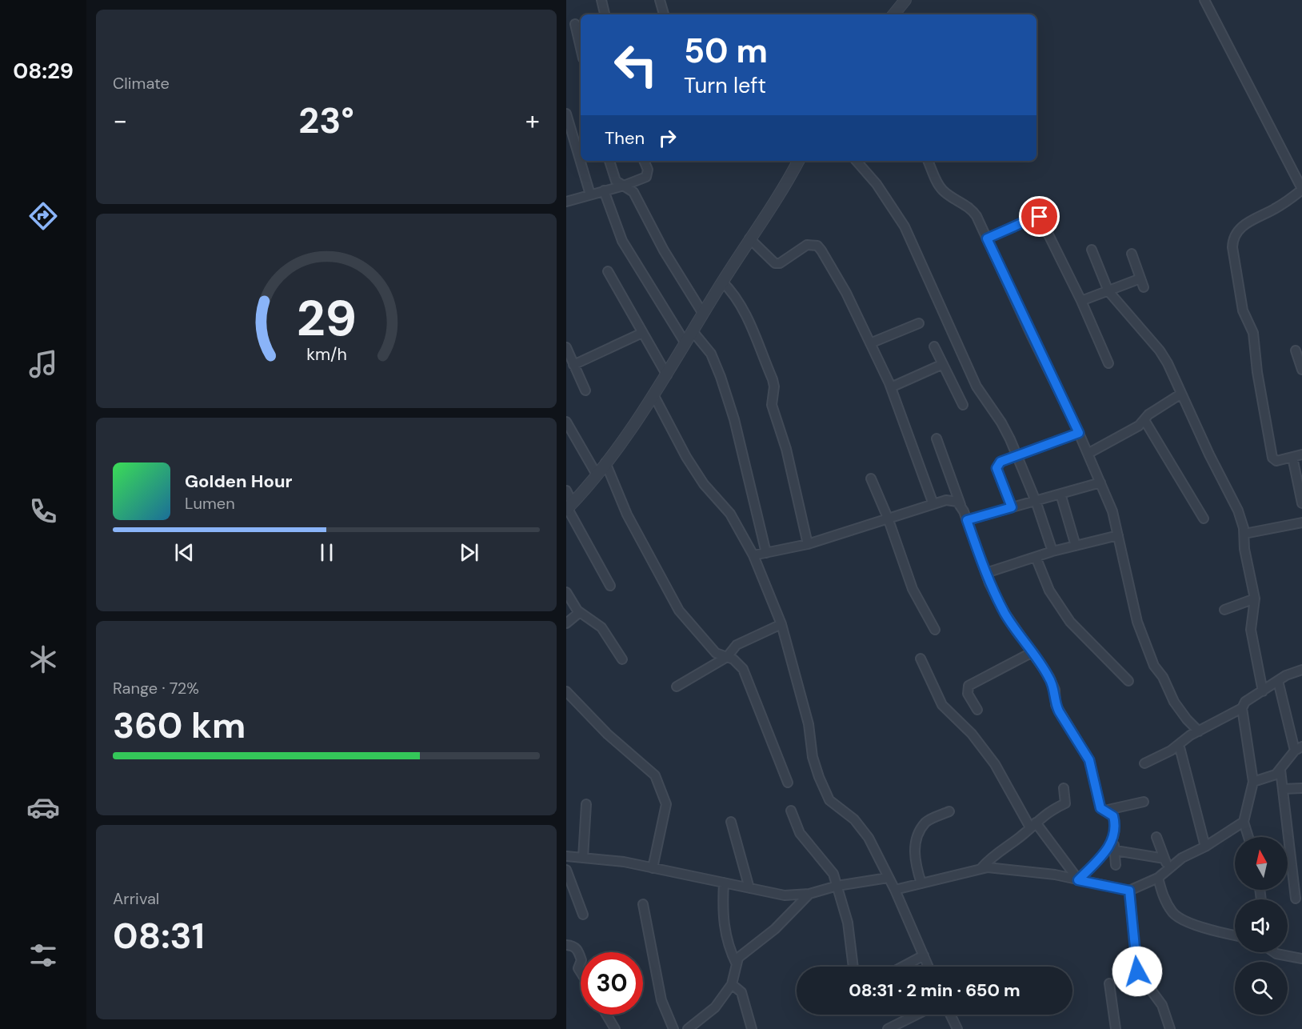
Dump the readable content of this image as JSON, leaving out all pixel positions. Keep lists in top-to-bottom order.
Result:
{
  "north": "top",
  "page": {
    "tabs": "08:29",
    "tile": [
      "Climate",
      ["Range · 72%", "360 km"],
      ["Arrival", "08:31"]
    ],
    "turn": ["50 m", "Turn left"],
    "heat": ["−", "23°", "+"],
    "then": "Then",
    "song": ["Golden Hour", "Lumen"],
    "limit": "30",
    "trip": "08:31 · 2 min · 650 m",
    "gauge": ["29", "km/h"]
  }
}
